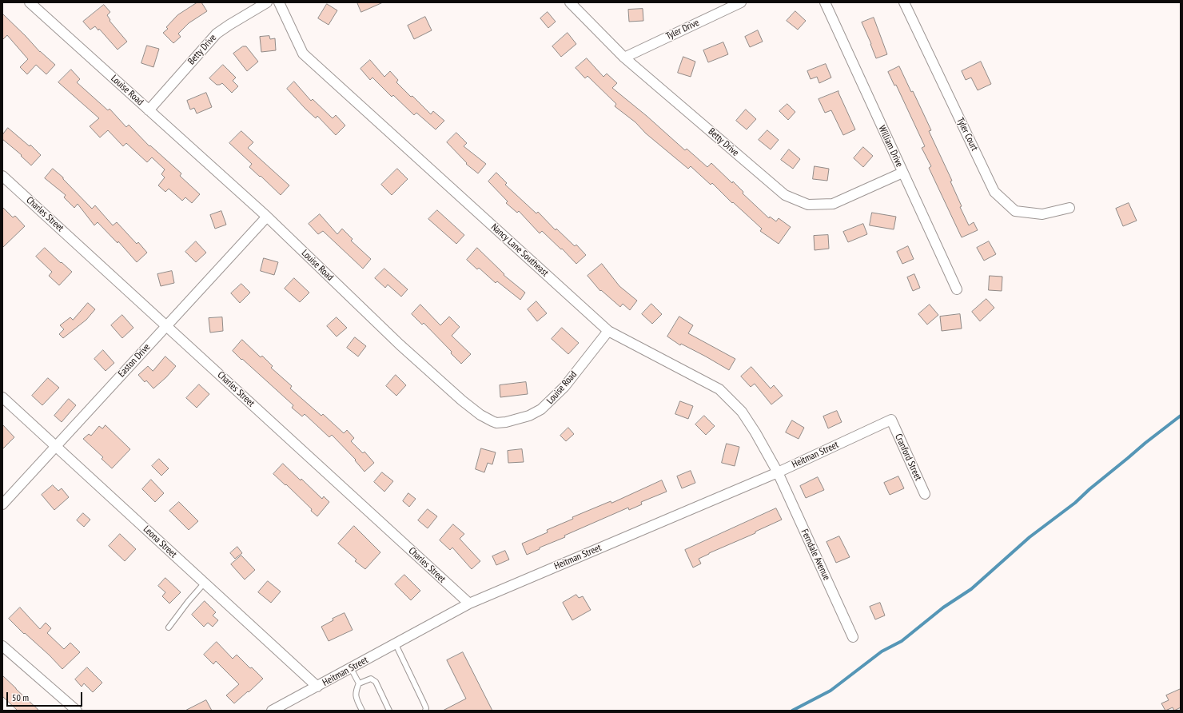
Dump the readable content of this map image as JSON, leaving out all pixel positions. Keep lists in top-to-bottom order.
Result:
{
  "streets": {
    "street": [
      "Tyler Drive",
      "Betty Drive",
      "Louise Road",
      "Tyler Court",
      "William Drive",
      "Charles Street",
      "Nancy Lane Southeast",
      "Easton Drive",
      "Heitman Street",
      "Cranford Street",
      "Leona Street",
      "Ferndale Avenue"
    ]
  },
  "crossings": [
    ["Tyler Drive", "Betty Drive"],
    ["Betty Drive", "Louise Road"],
    ["Betty Drive", "William Drive"],
    ["Louise Road", "Nancy Lane Southeast"],
    ["Louise Road", "Easton Drive"],
    ["Charles Street", "Easton Drive"],
    ["Charles Street", "Heitman Street"],
    ["Nancy Lane Southeast", "Heitman Street"],
    ["Nancy Lane Southeast", "Ferndale Avenue"],
    ["Easton Drive", "Leona Street"],
    ["Heitman Street", "Cranford Street"],
    ["Heitman Street", "Leona Street"],
    ["Heitman Street", "Ferndale Avenue"]
  ],
  "scale_bar": "50 m"
}
